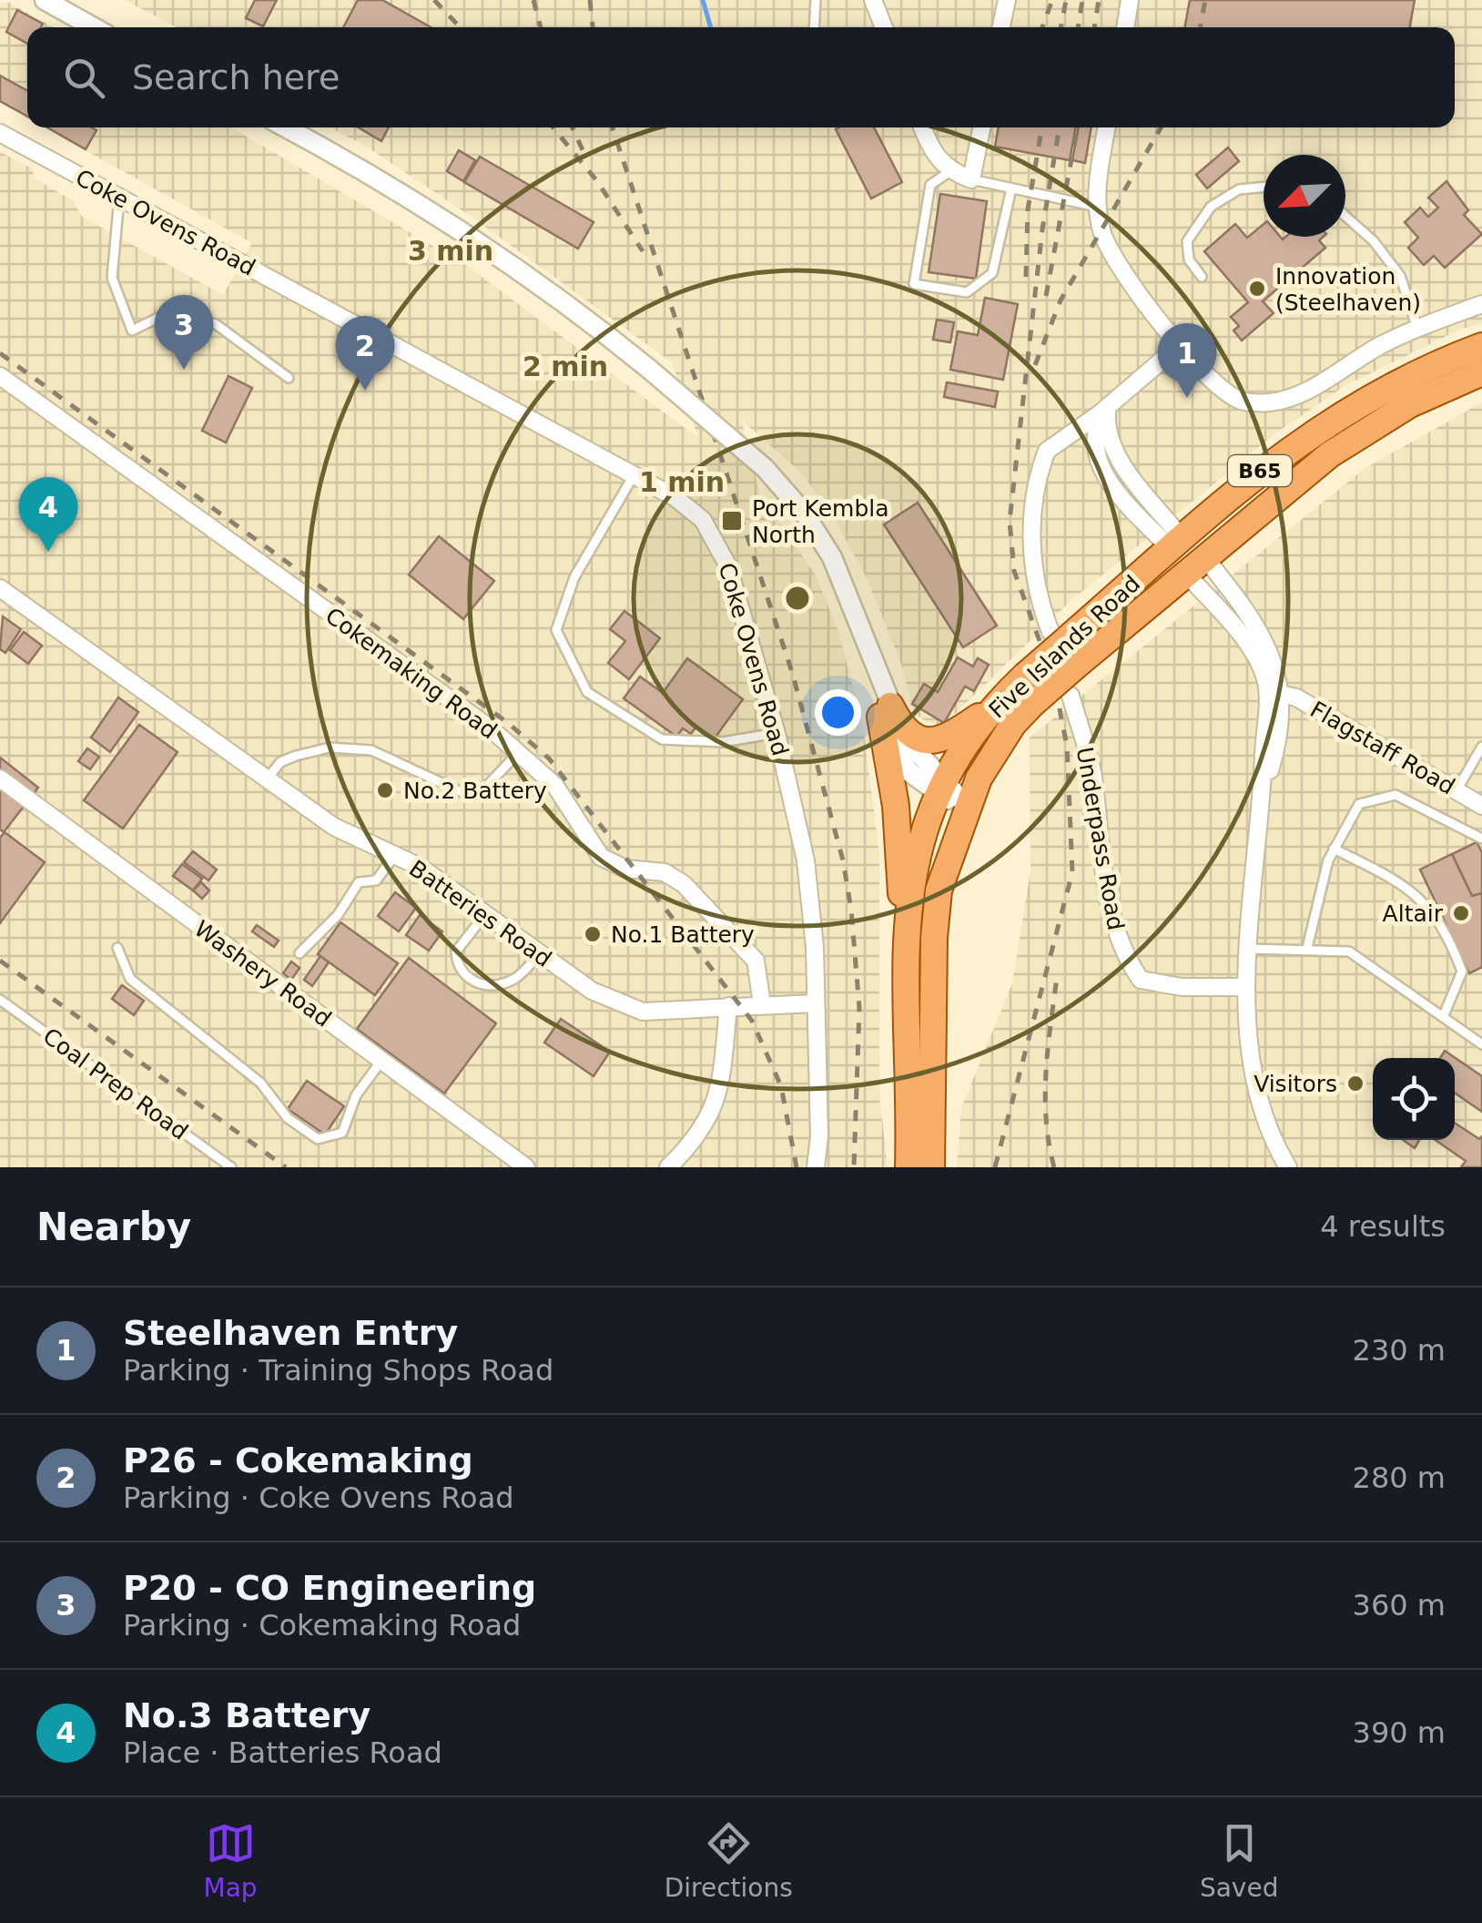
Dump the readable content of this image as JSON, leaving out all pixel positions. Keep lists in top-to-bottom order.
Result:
{
  "streets": {
    "main road": ["B65", "Five Islands Road"],
    "street": [
      "Coke Ovens Road",
      "Cokemaking Road",
      "Flagstaff Road",
      "Underpass Road",
      "Batteries Road",
      "Washery Road"
    ],
    "lane": ["Coal Prep Road"]
  },
  "crossings": [
    ["Coke Ovens Road", "Batteries Road"],
    ["Cokemaking Road", "Batteries Road"]
  ],
  "places": {
    "other": [
      "Innovation (Steelhaven)",
      "No.2 Battery",
      "Altair",
      "No.1 Battery",
      "Visitors"
    ],
    "transit": ["Port Kembla North"]
  },
  "north": "bottom left",
  "page": {
    "search": "Search here",
    "pins": [
      "3",
      "2",
      "1",
      "4"
    ],
    "heading": ["Nearby", "4 results"],
    "list": [
      {
        "mark": "1",
        "name": "Steelhaven Entry",
        "note": "Parking · Training Shops Road",
        "value": "230 m"
      },
      {
        "mark": "2",
        "name": "P26 - Cokemaking",
        "note": "Parking · Coke Ovens Road",
        "value": "280 m"
      },
      {
        "mark": "3",
        "name": "P20 - CO Engineering",
        "note": "Parking · Cokemaking Road",
        "value": "360 m"
      },
      {
        "mark": "4",
        "name": "No.3 Battery",
        "note": "Place · Batteries Road",
        "value": "390 m"
      }
    ],
    "nav": ["Map", "Directions", "Saved"]
  },
  "rings": ["3 min", "2 min", "1 min"]
}
